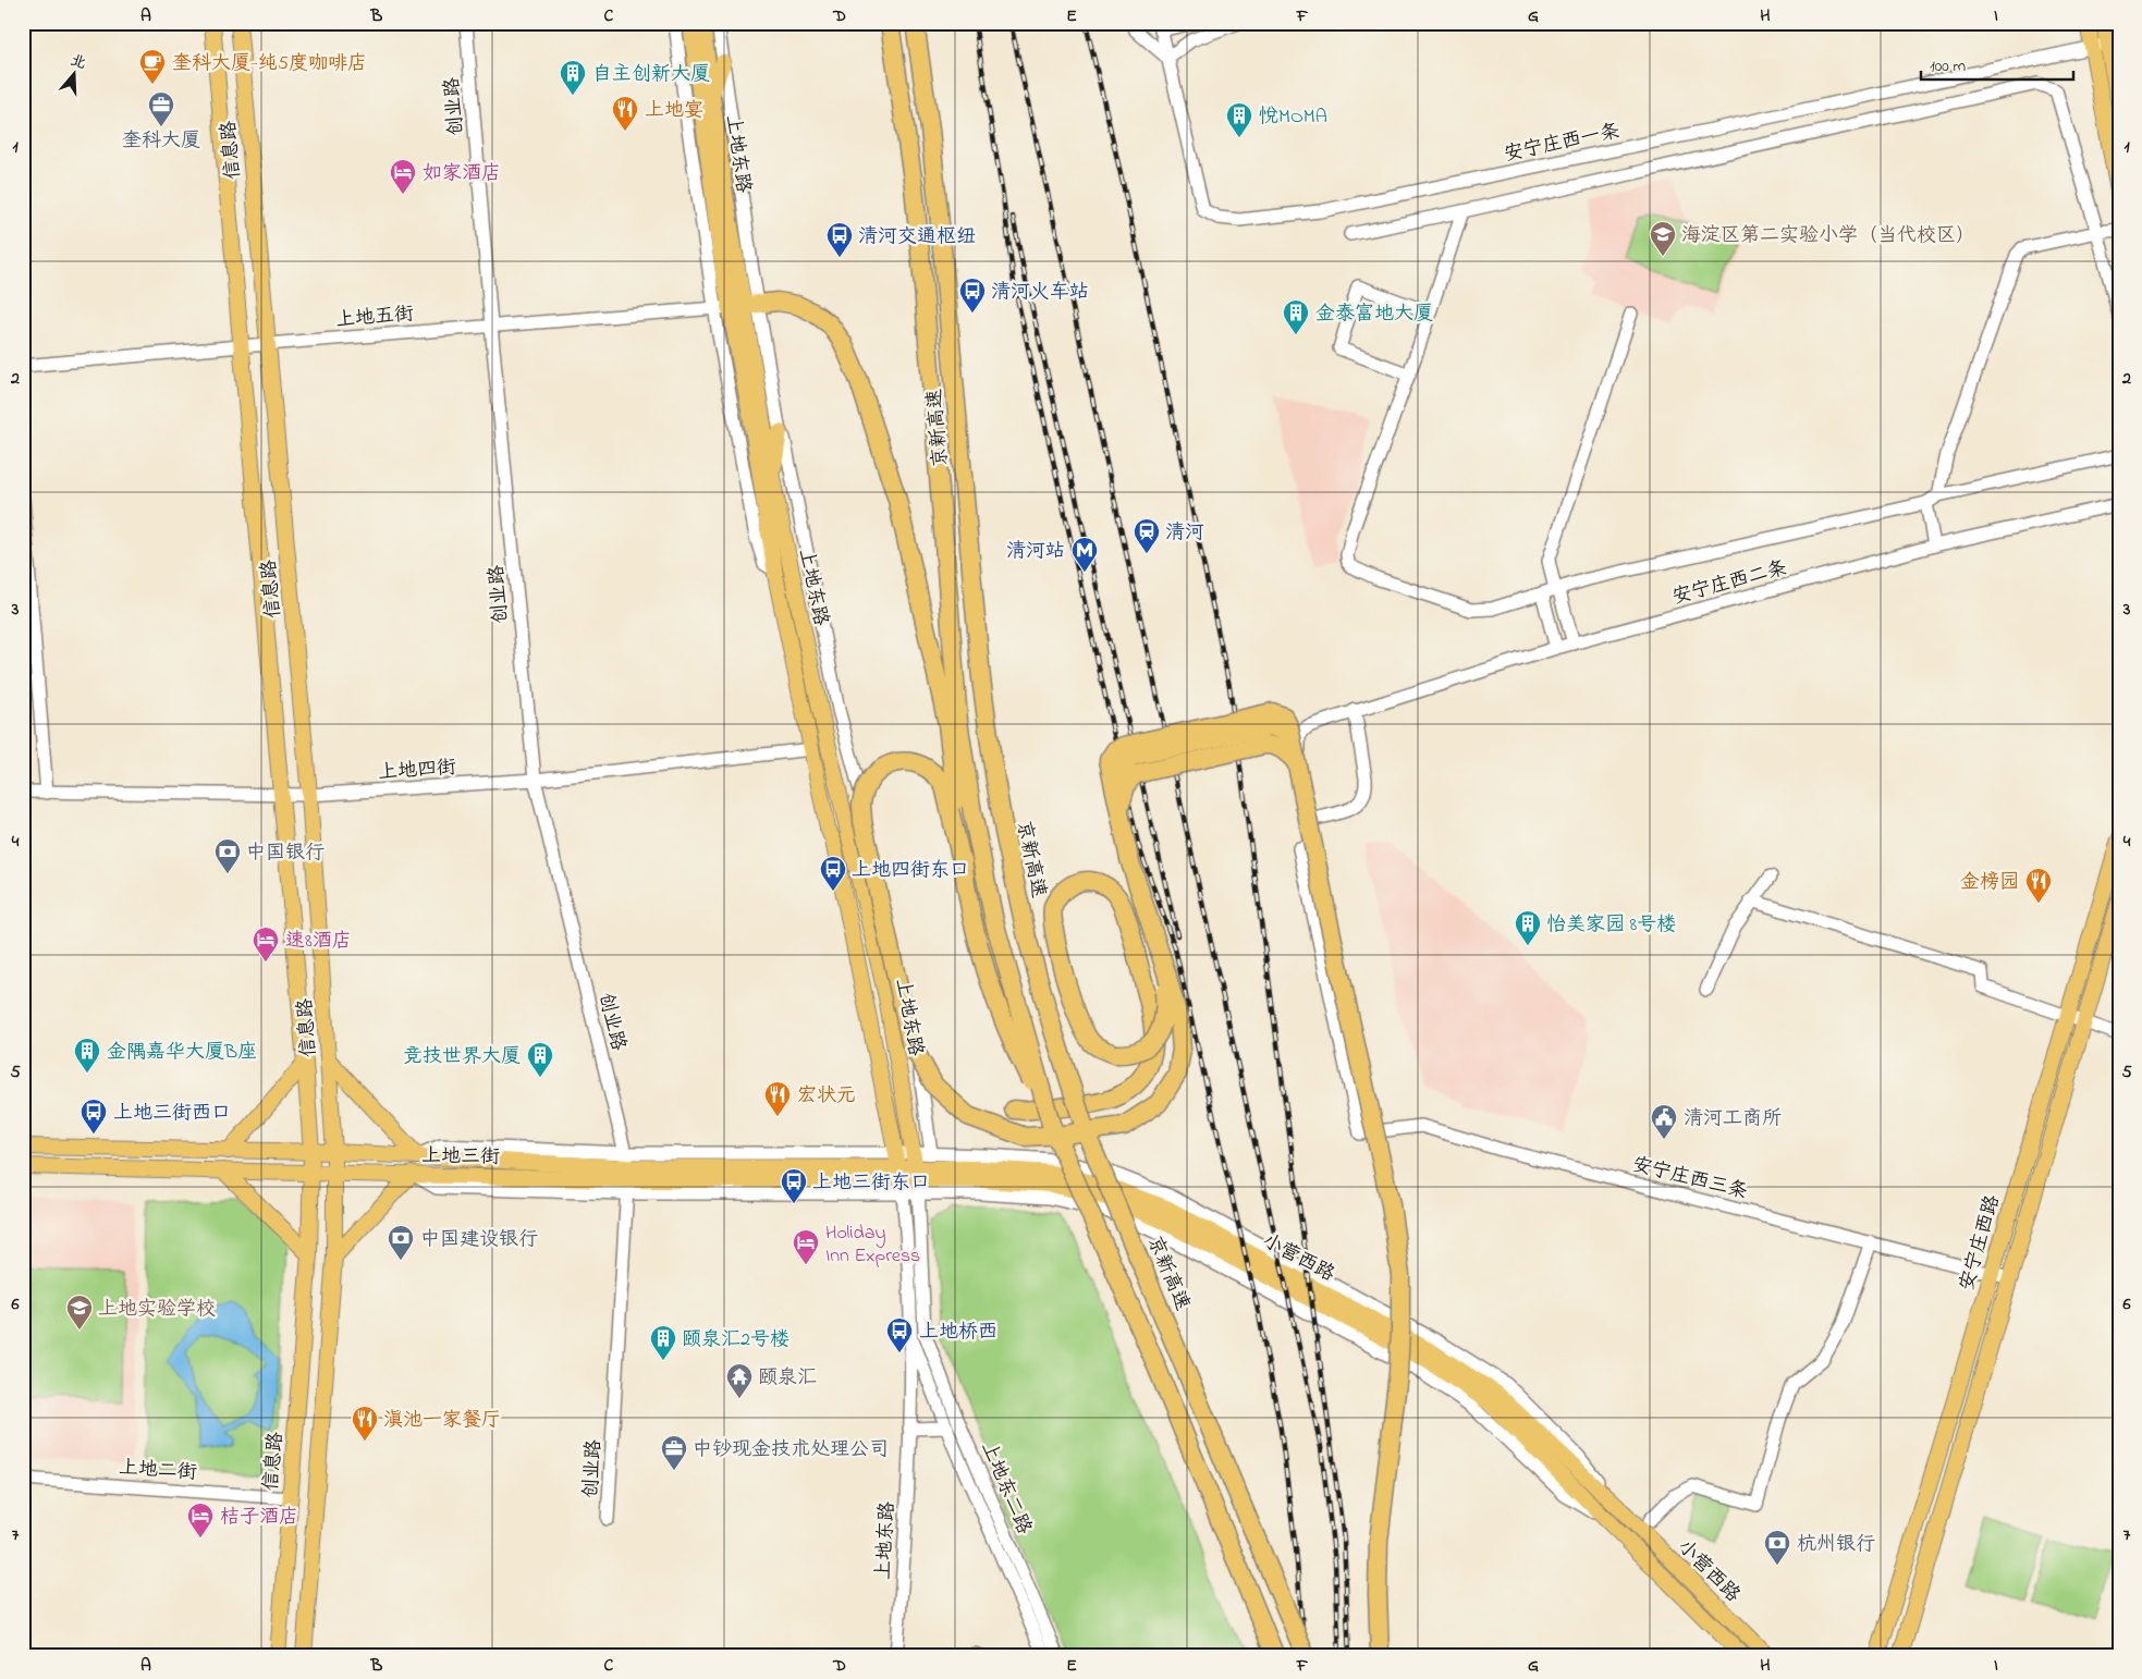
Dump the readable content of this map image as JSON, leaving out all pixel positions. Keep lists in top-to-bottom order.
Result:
{
  "streets": {
    "highway": ["京新高速"],
    "main road": [
      "信息路",
      "上地东路",
      "上地三街",
      "安宁庄西路",
      "小营西路"
    ],
    "street": [
      "创业路",
      "安宁庄西一条",
      "上地五街",
      "安宁庄西二条",
      "上地四街",
      "安宁庄西三条",
      "上地二街",
      "上地东二路"
    ]
  },
  "crossings": [
    ["创业路", "上地五街"],
    ["创业路", "上地四街"],
    ["创业路", "上地三街"],
    ["信息路", "上地五街"],
    ["信息路", "上地四街"],
    ["信息路", "上地三街"],
    ["信息路", "上地二街"],
    ["上地东路", "上地五街"],
    ["上地东路", "上地四街"],
    ["上地东路", "上地三街"],
    ["上地东路", "小营西路"],
    ["上地东路", "上地东二路"],
    ["安宁庄西二条", "安宁庄西三条"],
    ["上地三街", "小营西路"],
    ["安宁庄西三条", "安宁庄西路"]
  ],
  "places": {
    "cafe": ["奎科大厦-纯5度咖啡店"],
    "building": [
      "自主创新大厦",
      "悦MOMA",
      "金泰富地大厦",
      "怡美家园 8号楼",
      "金隅嘉华大厦B座",
      "竞技世界大厦",
      "颐泉汇2号楼"
    ],
    "office": ["奎科大厦", "中钞现金技术处理公司"],
    "restaurant": [
      "上地宴",
      "金榜园",
      "宏状元",
      "滇池一家餐厅"
    ],
    "hotel": [
      "如家酒店",
      "速8酒店",
      "Holiday Inn Express",
      "桔子酒店"
    ],
    "school or university": ["海淀区第二实验小学（当代校区）", "上地实验学校"],
    "bus stop": [
      "清河交通枢纽",
      "清河火车站",
      "上地四街东口",
      "上地三街西口",
      "上地三街东口",
      "上地桥西"
    ],
    "station": ["清河"],
    "metro station": ["清河站"],
    "bank": ["中国银行", "中国建设银行", "杭州银行"],
    "public building": ["清河工商所"],
    "temple": ["颐泉汇"]
  },
  "scale_bar": "100 m",
  "north": "top",
  "grid": {
    "columns": [
      "A",
      "B",
      "C",
      "D",
      "E",
      "F",
      "G",
      "H",
      "I"
    ],
    "rows": [
      "1",
      "2",
      "3",
      "4",
      "5",
      "6",
      "7"
    ]
  }
}
